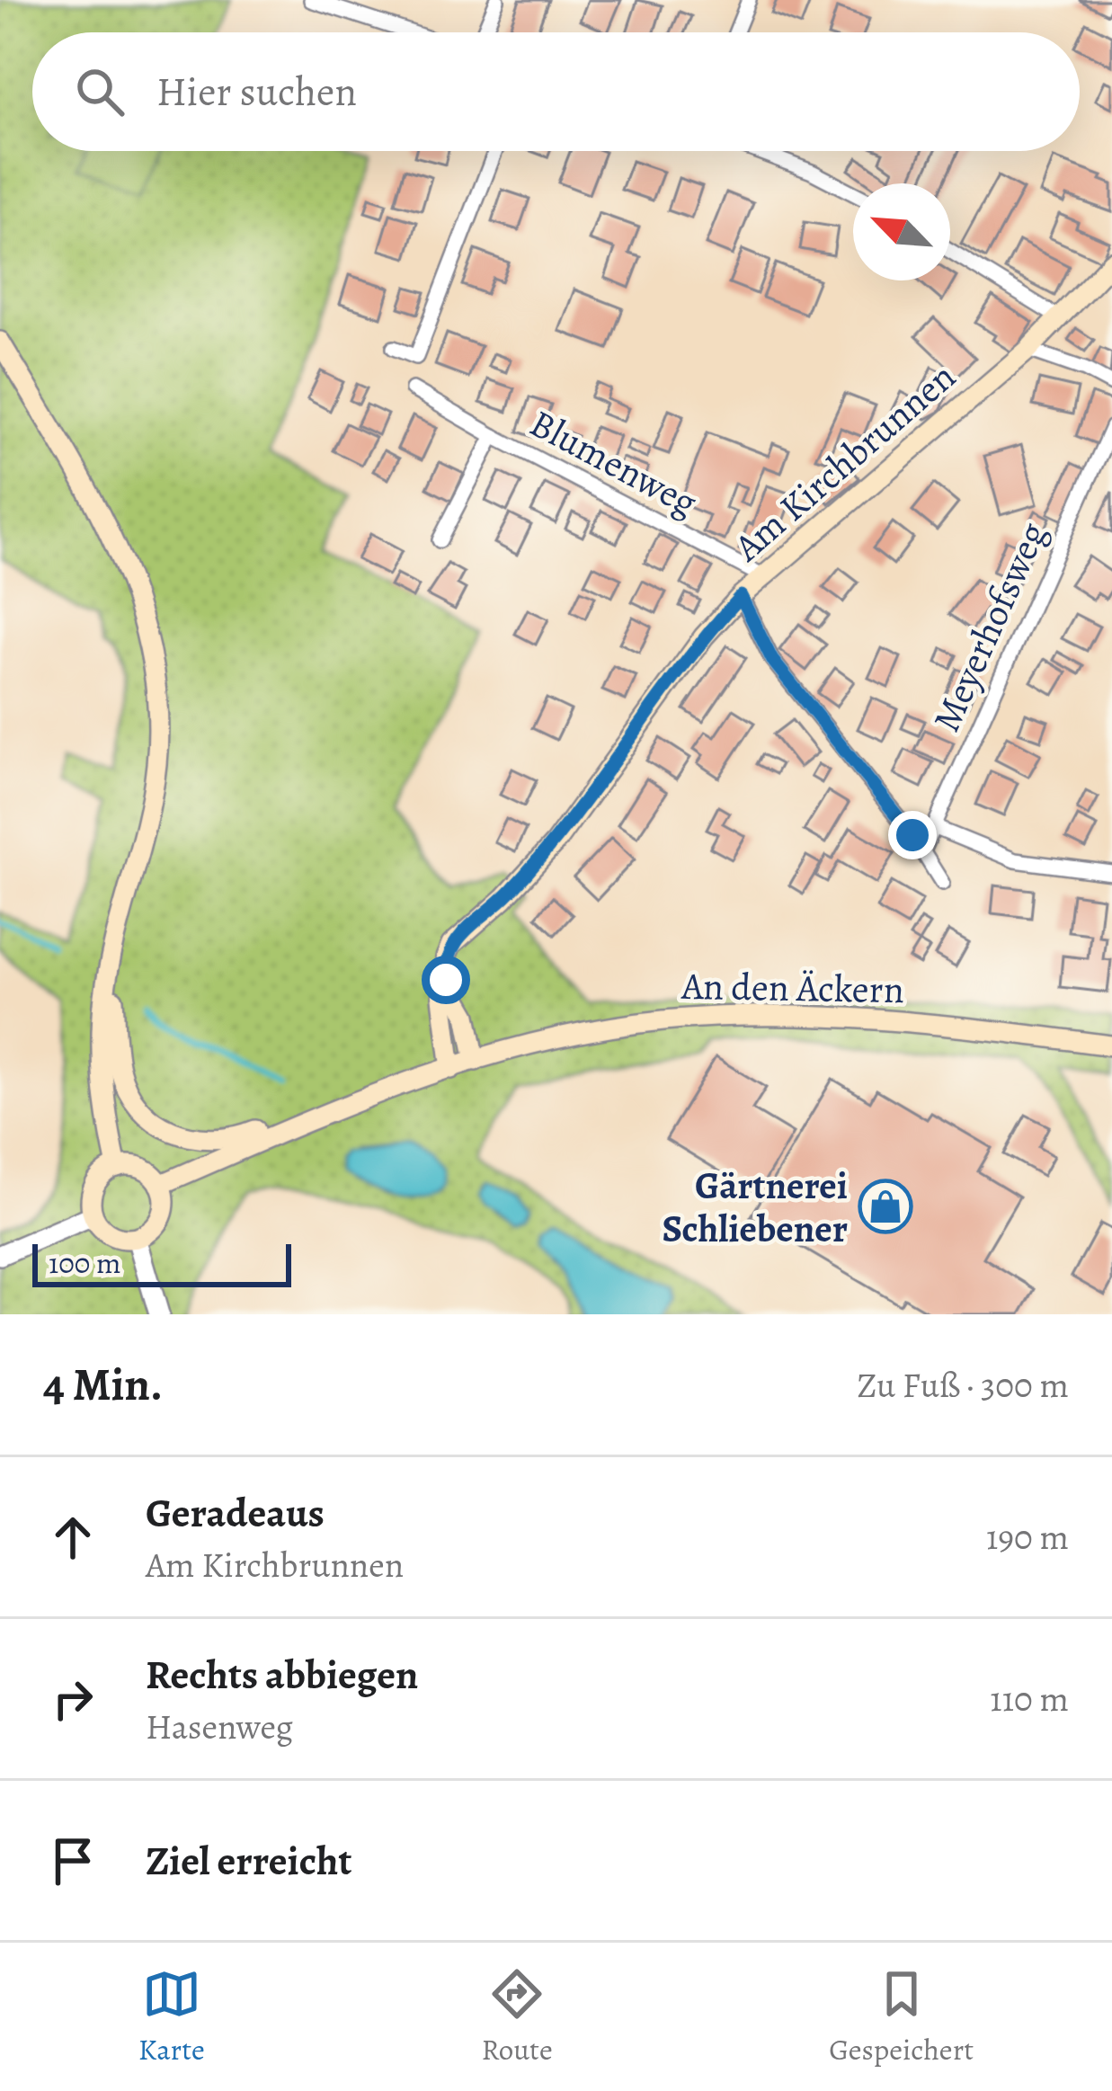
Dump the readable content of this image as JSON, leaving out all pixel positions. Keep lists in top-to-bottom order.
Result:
{
  "streets": {
    "main road": ["Am Kirchbrunnen", "An den Äckern"],
    "street": ["Blumenweg", "Meyerhofsweg"]
  },
  "crossings": [
    ["Am Kirchbrunnen", "Blumenweg"],
    ["Am Kirchbrunnen", "An den Äckern"]
  ],
  "places": {
    "shop": ["Gärtnerei Schliebener"]
  },
  "scale_bar": "100 m",
  "north": "top left",
  "page": {
    "search": "Hier suchen",
    "scale": "100 m",
    "heading": ["4 Min.", "Zu Fuß · 300 m"],
    "list": [
      ["Geradeaus", "Am Kirchbrunnen", "190 m"],
      ["Rechts abbiegen", "Hasenweg", "110 m"],
      "Ziel erreicht"
    ],
    "nav": ["Karte", "Route", "Gespeichert"]
  }
}
